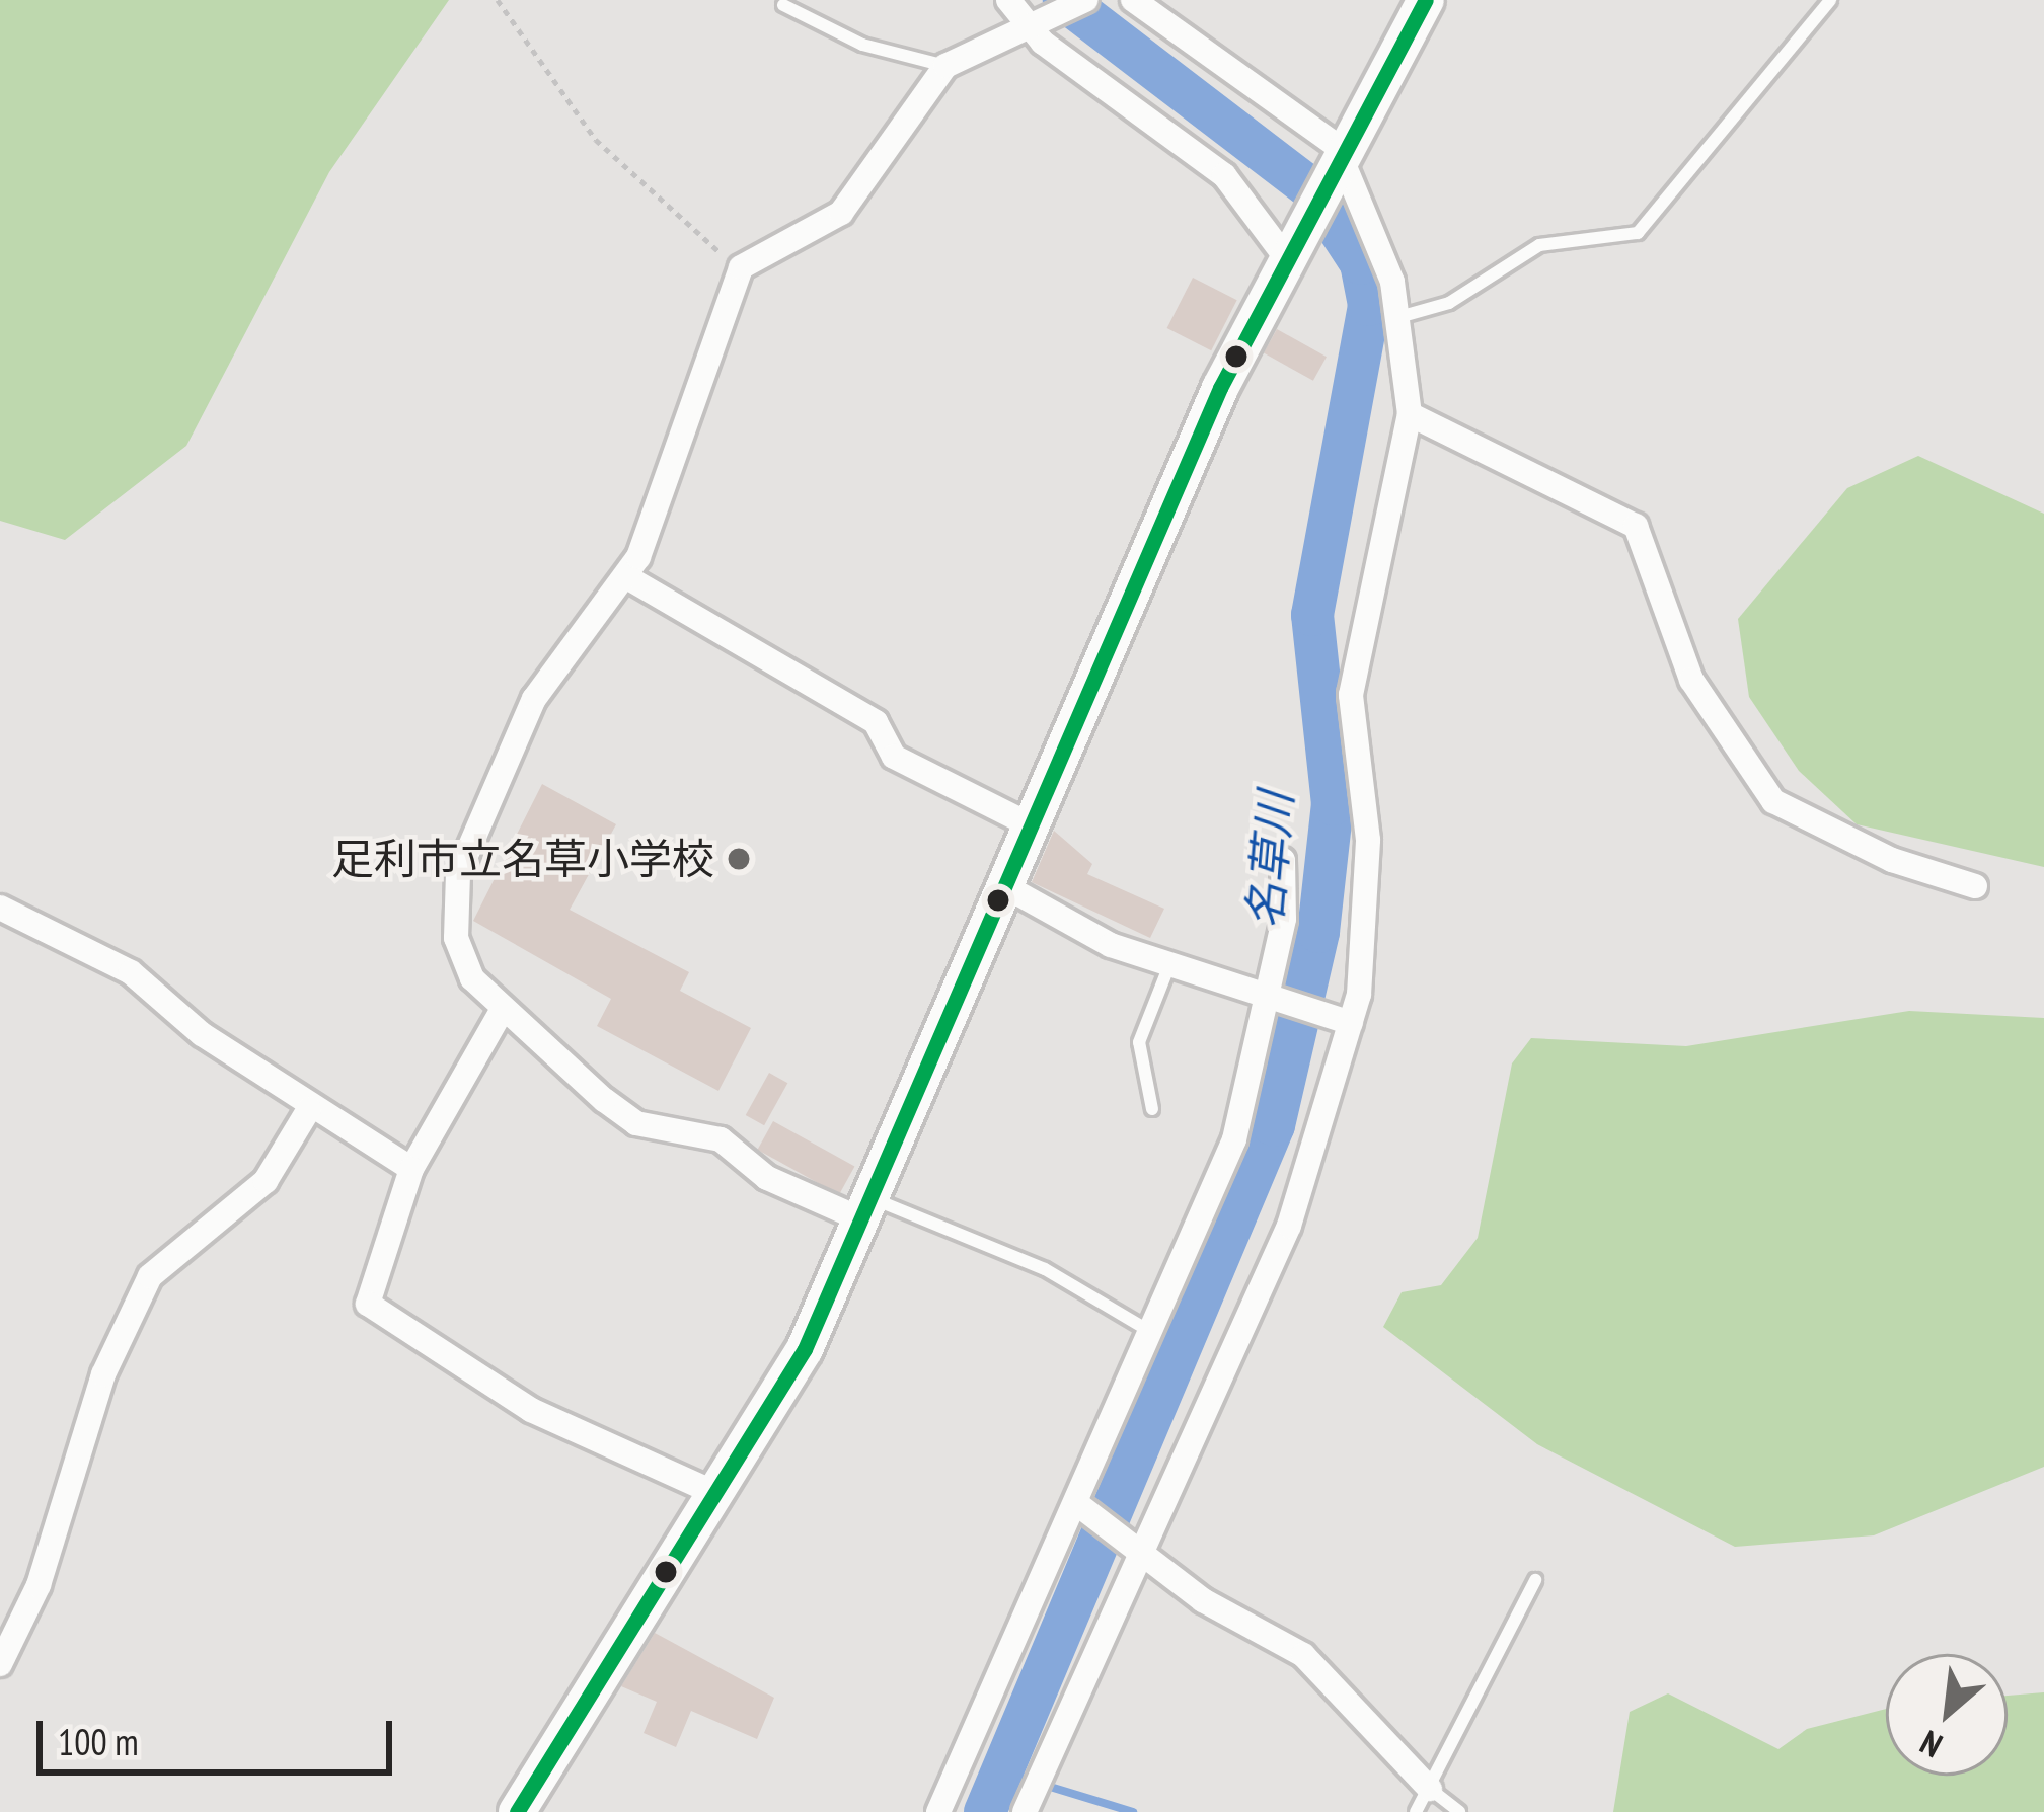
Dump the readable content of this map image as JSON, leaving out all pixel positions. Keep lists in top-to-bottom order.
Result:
{
  "water": ["名草川"],
  "places": ["足利市立名草小学校"],
  "scale_bar": "100 m",
  "north": "bottom left"
}
